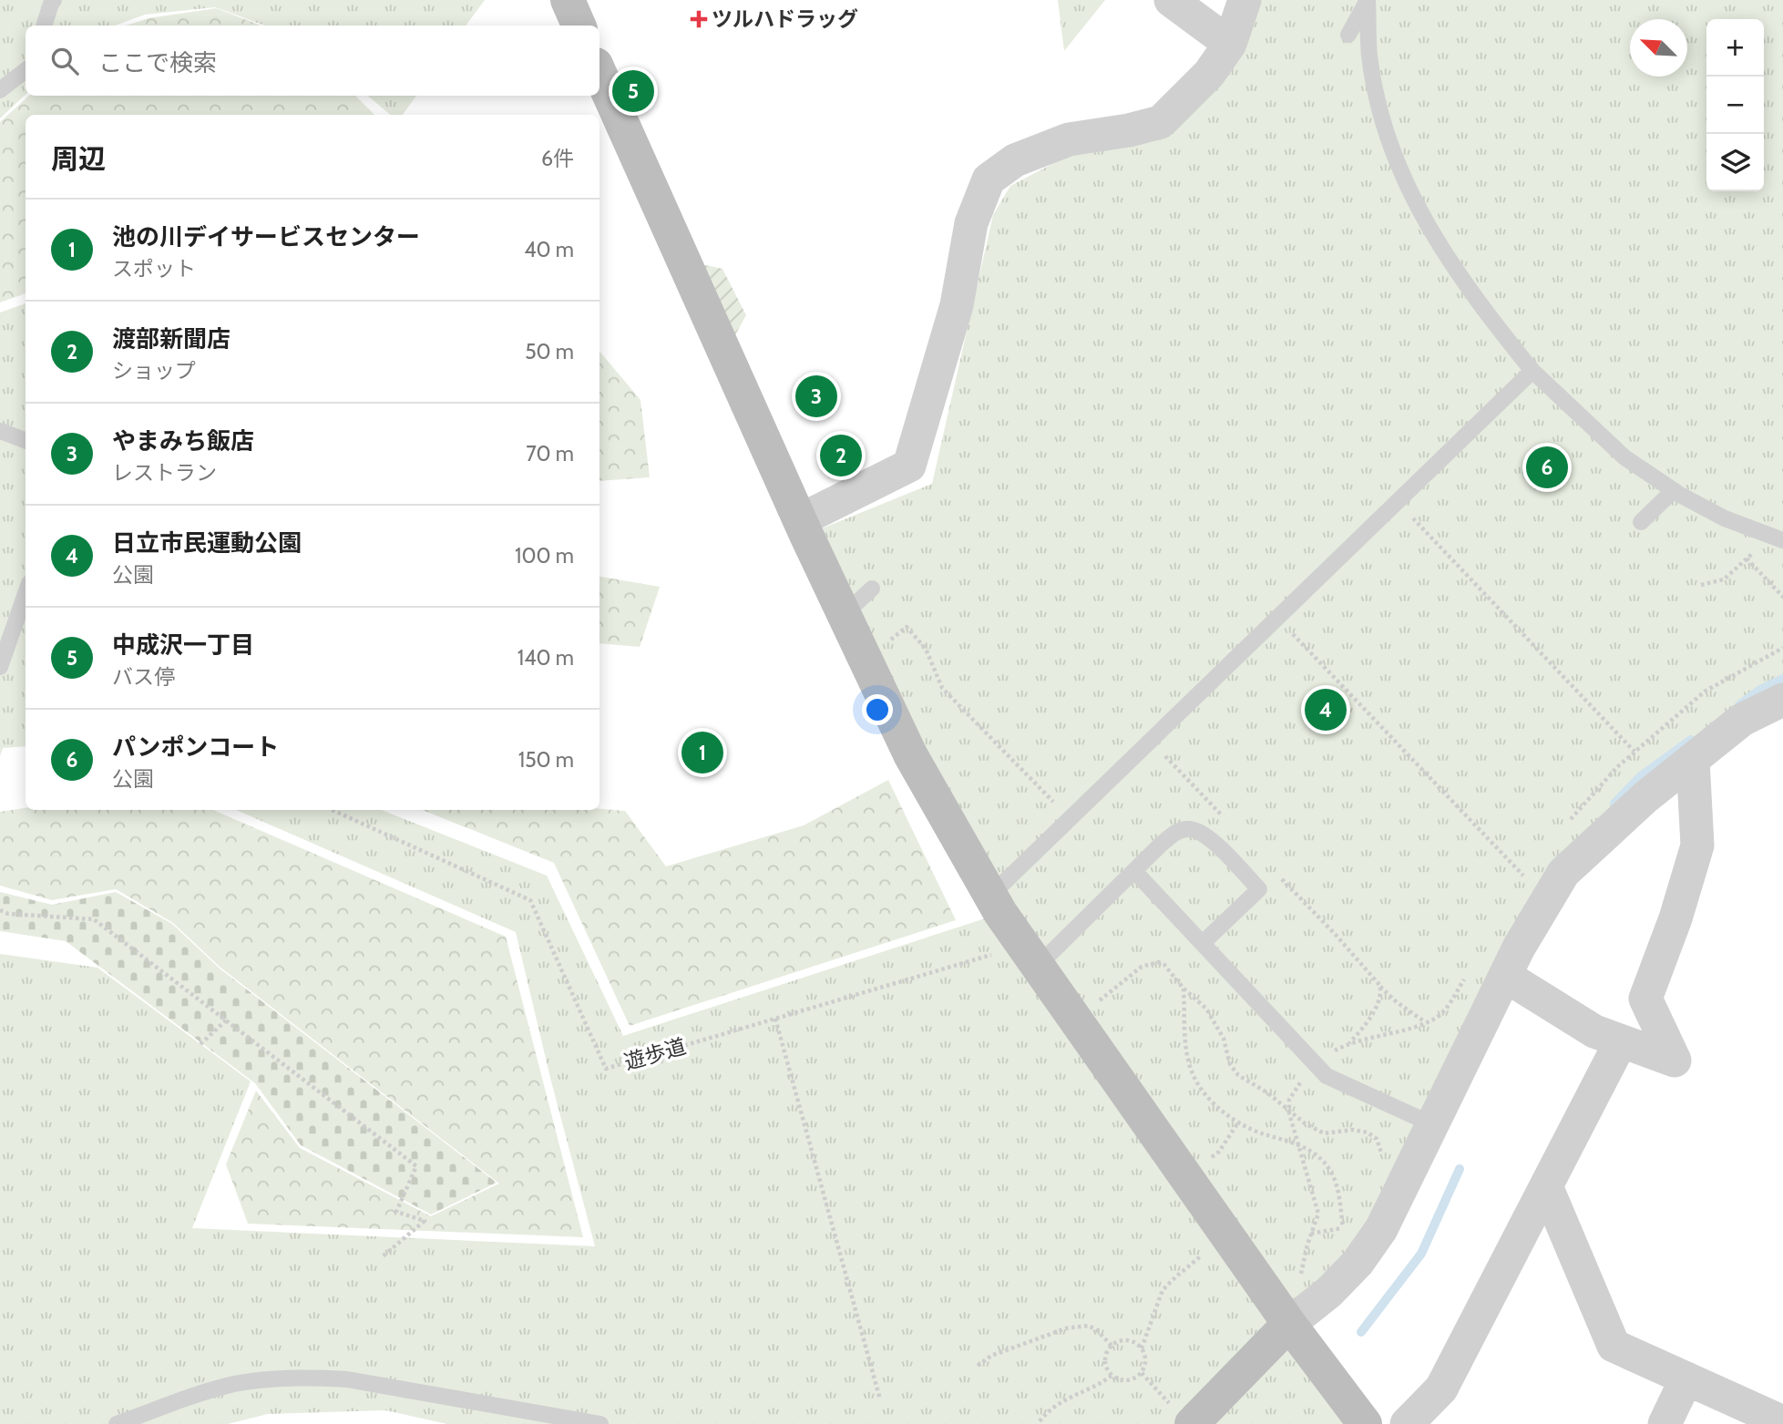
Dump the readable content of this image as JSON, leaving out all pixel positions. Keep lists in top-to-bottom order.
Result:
{
  "streets": {
    "path": ["遊歩道"]
  },
  "places": {
    "health": ["ツルハドラッグ"]
  },
  "north": "top left",
  "page": {
    "map_buttons": ["+", "−"],
    "search": "ここで検索",
    "pins": [
      "5",
      "3",
      "2",
      "6",
      "4",
      "1"
    ],
    "heading": ["周辺", "6件"],
    "list": [
      {
        "mark": "1",
        "name": "池の川デイサービスセンター",
        "note": "スポット",
        "value": "40 m"
      },
      {
        "mark": "2",
        "name": "渡部新聞店",
        "note": "ショップ",
        "value": "50 m"
      },
      {
        "mark": "3",
        "name": "やまみち飯店",
        "note": "レストラン",
        "value": "70 m"
      },
      {
        "mark": "4",
        "name": "日立市民運動公園",
        "note": "公園",
        "value": "100 m"
      },
      {
        "mark": "5",
        "name": "中成沢一丁目",
        "note": "バス停",
        "value": "140 m"
      },
      {
        "mark": "6",
        "name": "パンポンコート",
        "note": "公園",
        "value": "150 m"
      }
    ]
  }
}
